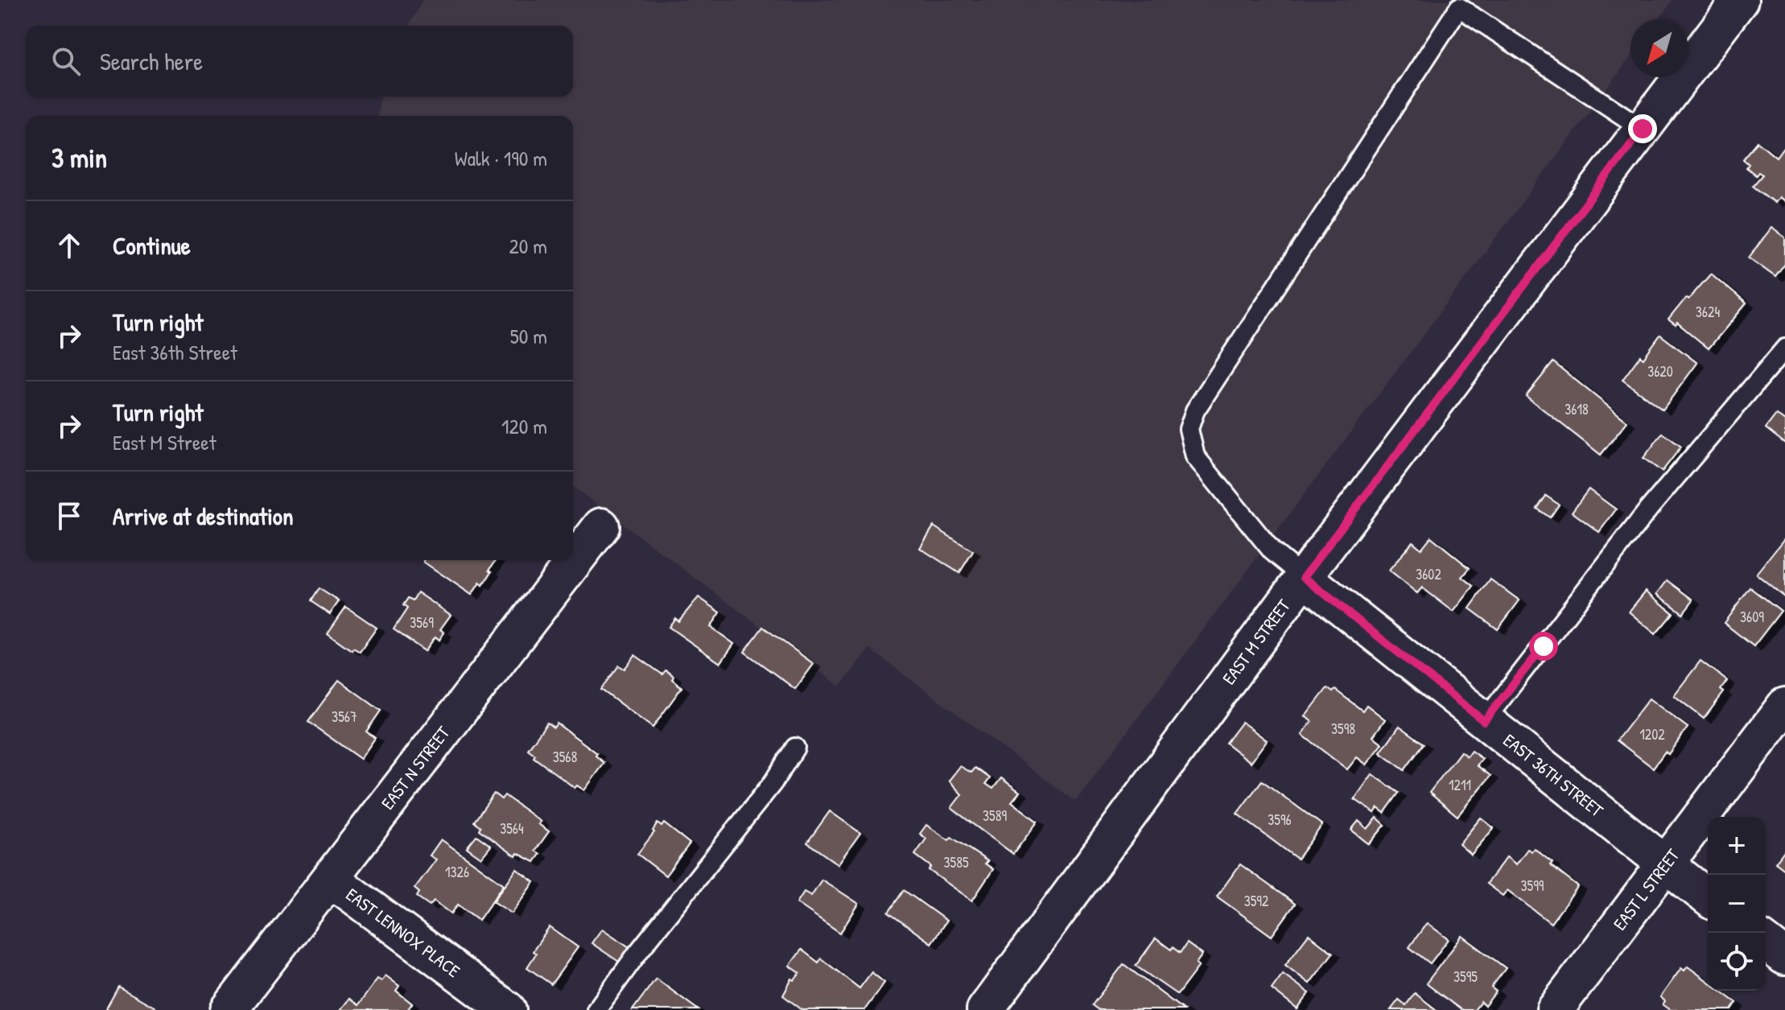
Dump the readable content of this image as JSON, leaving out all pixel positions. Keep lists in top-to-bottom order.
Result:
{
  "streets": {
    "street": [
      "EAST M STREET",
      "EAST N STREET",
      "EAST 36TH STREET",
      "EAST L STREET",
      "EAST LENNOX PLACE"
    ]
  },
  "crossings": [
    ["EAST M STREET", "EAST 36TH STREET"],
    ["EAST N STREET", "EAST LENNOX PLACE"],
    ["EAST 36TH STREET", "EAST L STREET"]
  ],
  "house_numbers": [
    "3624",
    "3620",
    "3618",
    "3602",
    "3609",
    "3569",
    "3567",
    "3598",
    "1202",
    "3568",
    "1211",
    "3589",
    "3596",
    "3564",
    "3585",
    "1326",
    "3599",
    "3592",
    "3595"
  ],
  "north": "bottom left",
  "page": {
    "search": "Search here",
    "heading": ["3 min", "Walk · 190 m"],
    "list": [
      ["Continue", "20 m"],
      ["Turn right", "East 36th Street", "50 m"],
      ["Turn right", "East M Street", "120 m"],
      "Arrive at destination"
    ],
    "map_buttons": ["+", "−"]
  }
}
